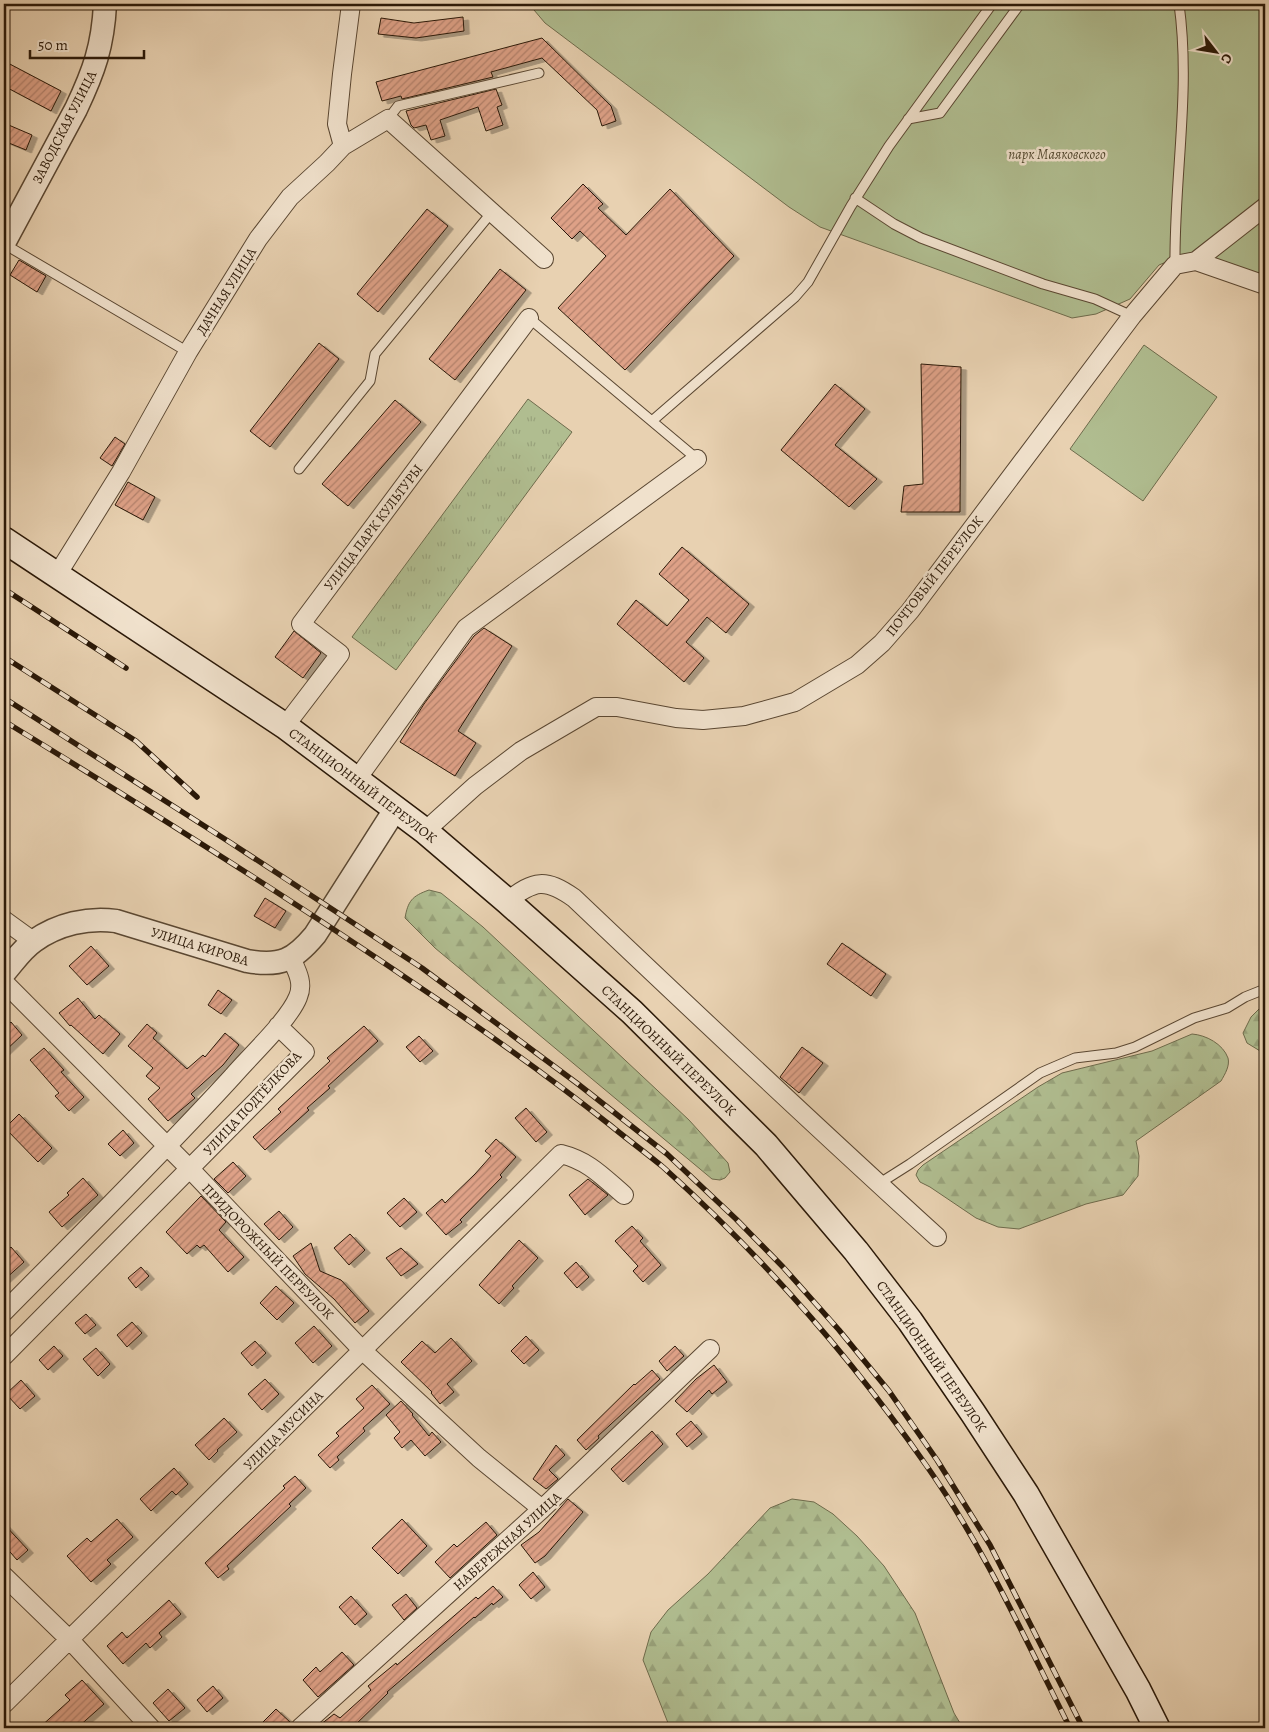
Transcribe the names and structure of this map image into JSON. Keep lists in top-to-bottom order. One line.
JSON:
{"streets":{"main road":["СТАНЦИОННЫЙ ПЕРЕУЛОК"],"street":["ЗАВОДСКАЯ УЛИЦА","ДАЧНАЯ УЛИЦА","УЛИЦА ПАРК КУЛЬТУРЫ","ПОЧТОВЫЙ ПЕРЕУЛОК","УЛИЦА КИРОВА","УЛИЦА ПОДТЁЛКОВА","ПРИДОРОЖНЫЙ ПЕРЕУЛОК","УЛИЦА МУСИНА","НАБЕРЕЖНАЯ УЛИЦА"]},"crossings":[["ДАЧНАЯ УЛИЦА","СТАНЦИОННЫЙ ПЕРЕУЛОК"],["УЛИЦА ПАРК КУЛЬТУРЫ","СТАНЦИОННЫЙ ПЕРЕУЛОК"],["ПОЧТОВЫЙ ПЕРЕУЛОК","СТАНЦИОННЫЙ ПЕРЕУЛОК"],["СТАНЦИОННЫЙ ПЕРЕУЛОК","УЛИЦА КИРОВА"],["УЛИЦА ПОДТЁЛКОВА","ПРИДОРОЖНЫЙ ПЕРЕУЛОК"],["ПРИДОРОЖНЫЙ ПЕРЕУЛОК","УЛИЦА МУСИНА"],["ПРИДОРОЖНЫЙ ПЕРЕУЛОК","НАБЕРЕЖНАЯ УЛИЦА"]],"parks":["парк Маяковского"],"scale_bar":"50 m","north":"bottom right"}
